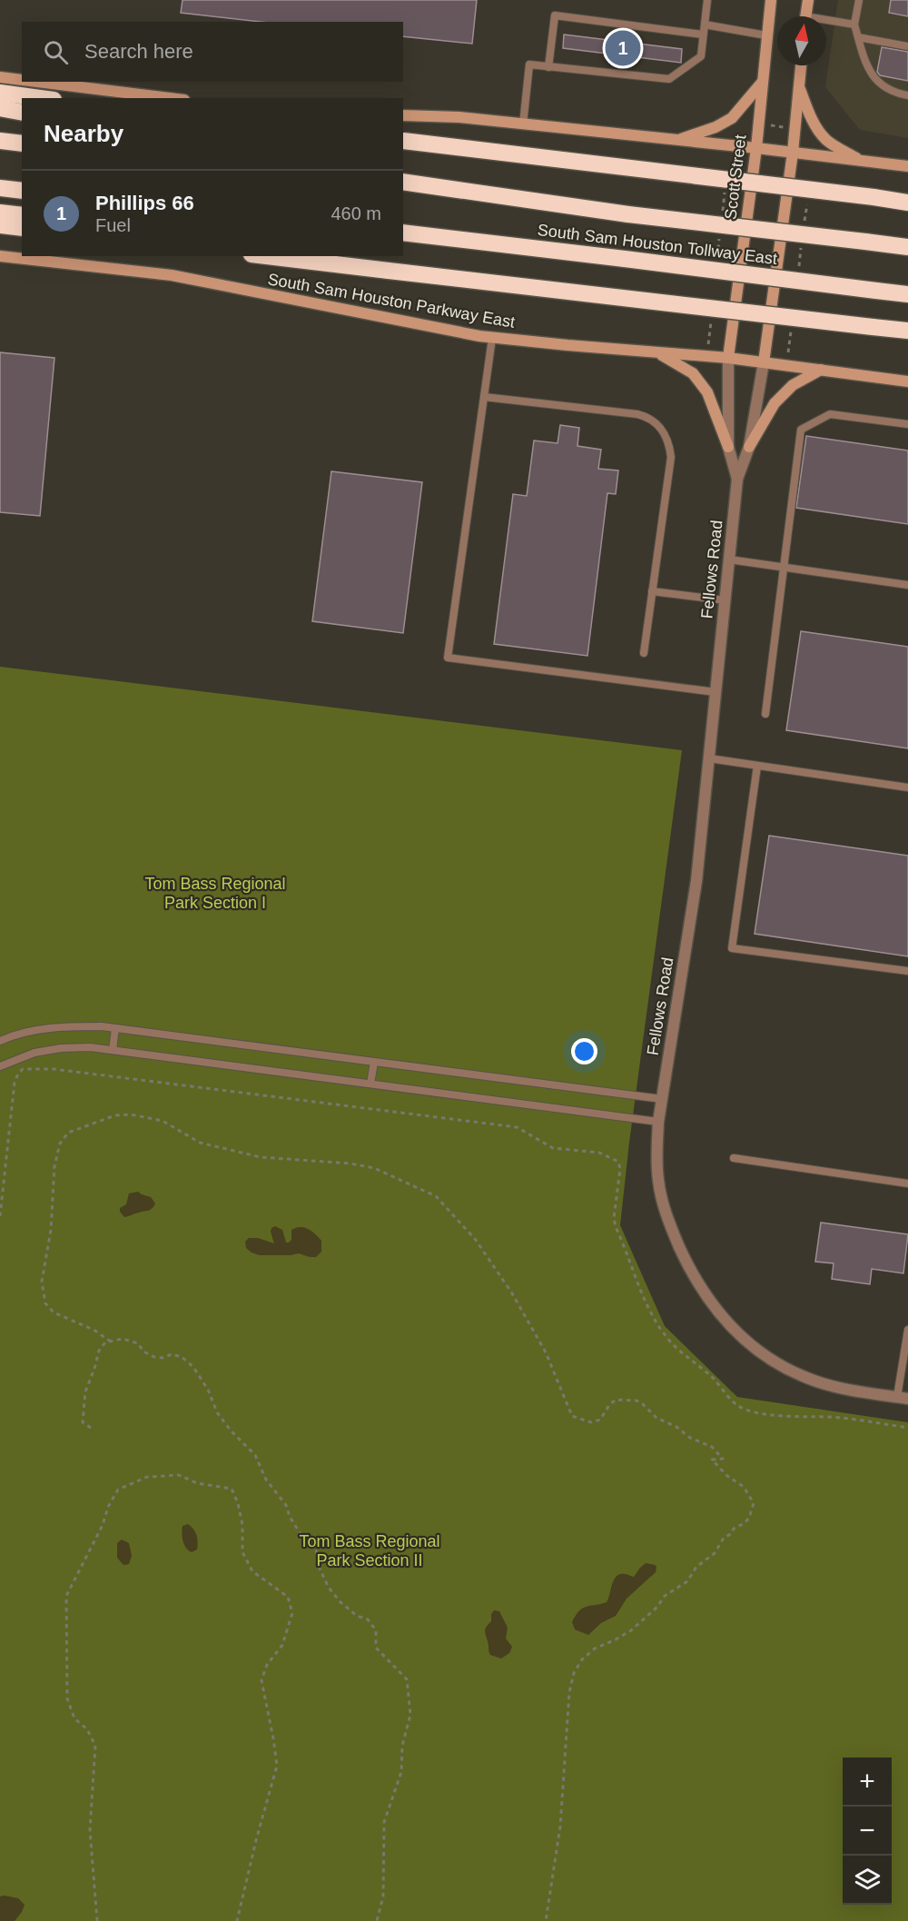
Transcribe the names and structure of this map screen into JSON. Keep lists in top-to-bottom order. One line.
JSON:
{"streets":{"highway":["South Sam Houston Tollway East"],"main road":["Scott Street","South Sam Houston Parkway East"],"street":["Fellows Road"]},"crossings":[["Scott Street","South Sam Houston Parkway East"],["Scott Street","Fellows Road"],["South Sam Houston Parkway East","Fellows Road"]],"parks":["Tom Bass Regional Park Section I","Tom Bass Regional Park Section II"],"north":"top","page":{"search":"Search here","pins":"1","heading":"Nearby","list":[{"mark":"1","name":"Phillips 66","note":"Fuel","value":"460 m"}],"map_buttons":["+","−"]}}
